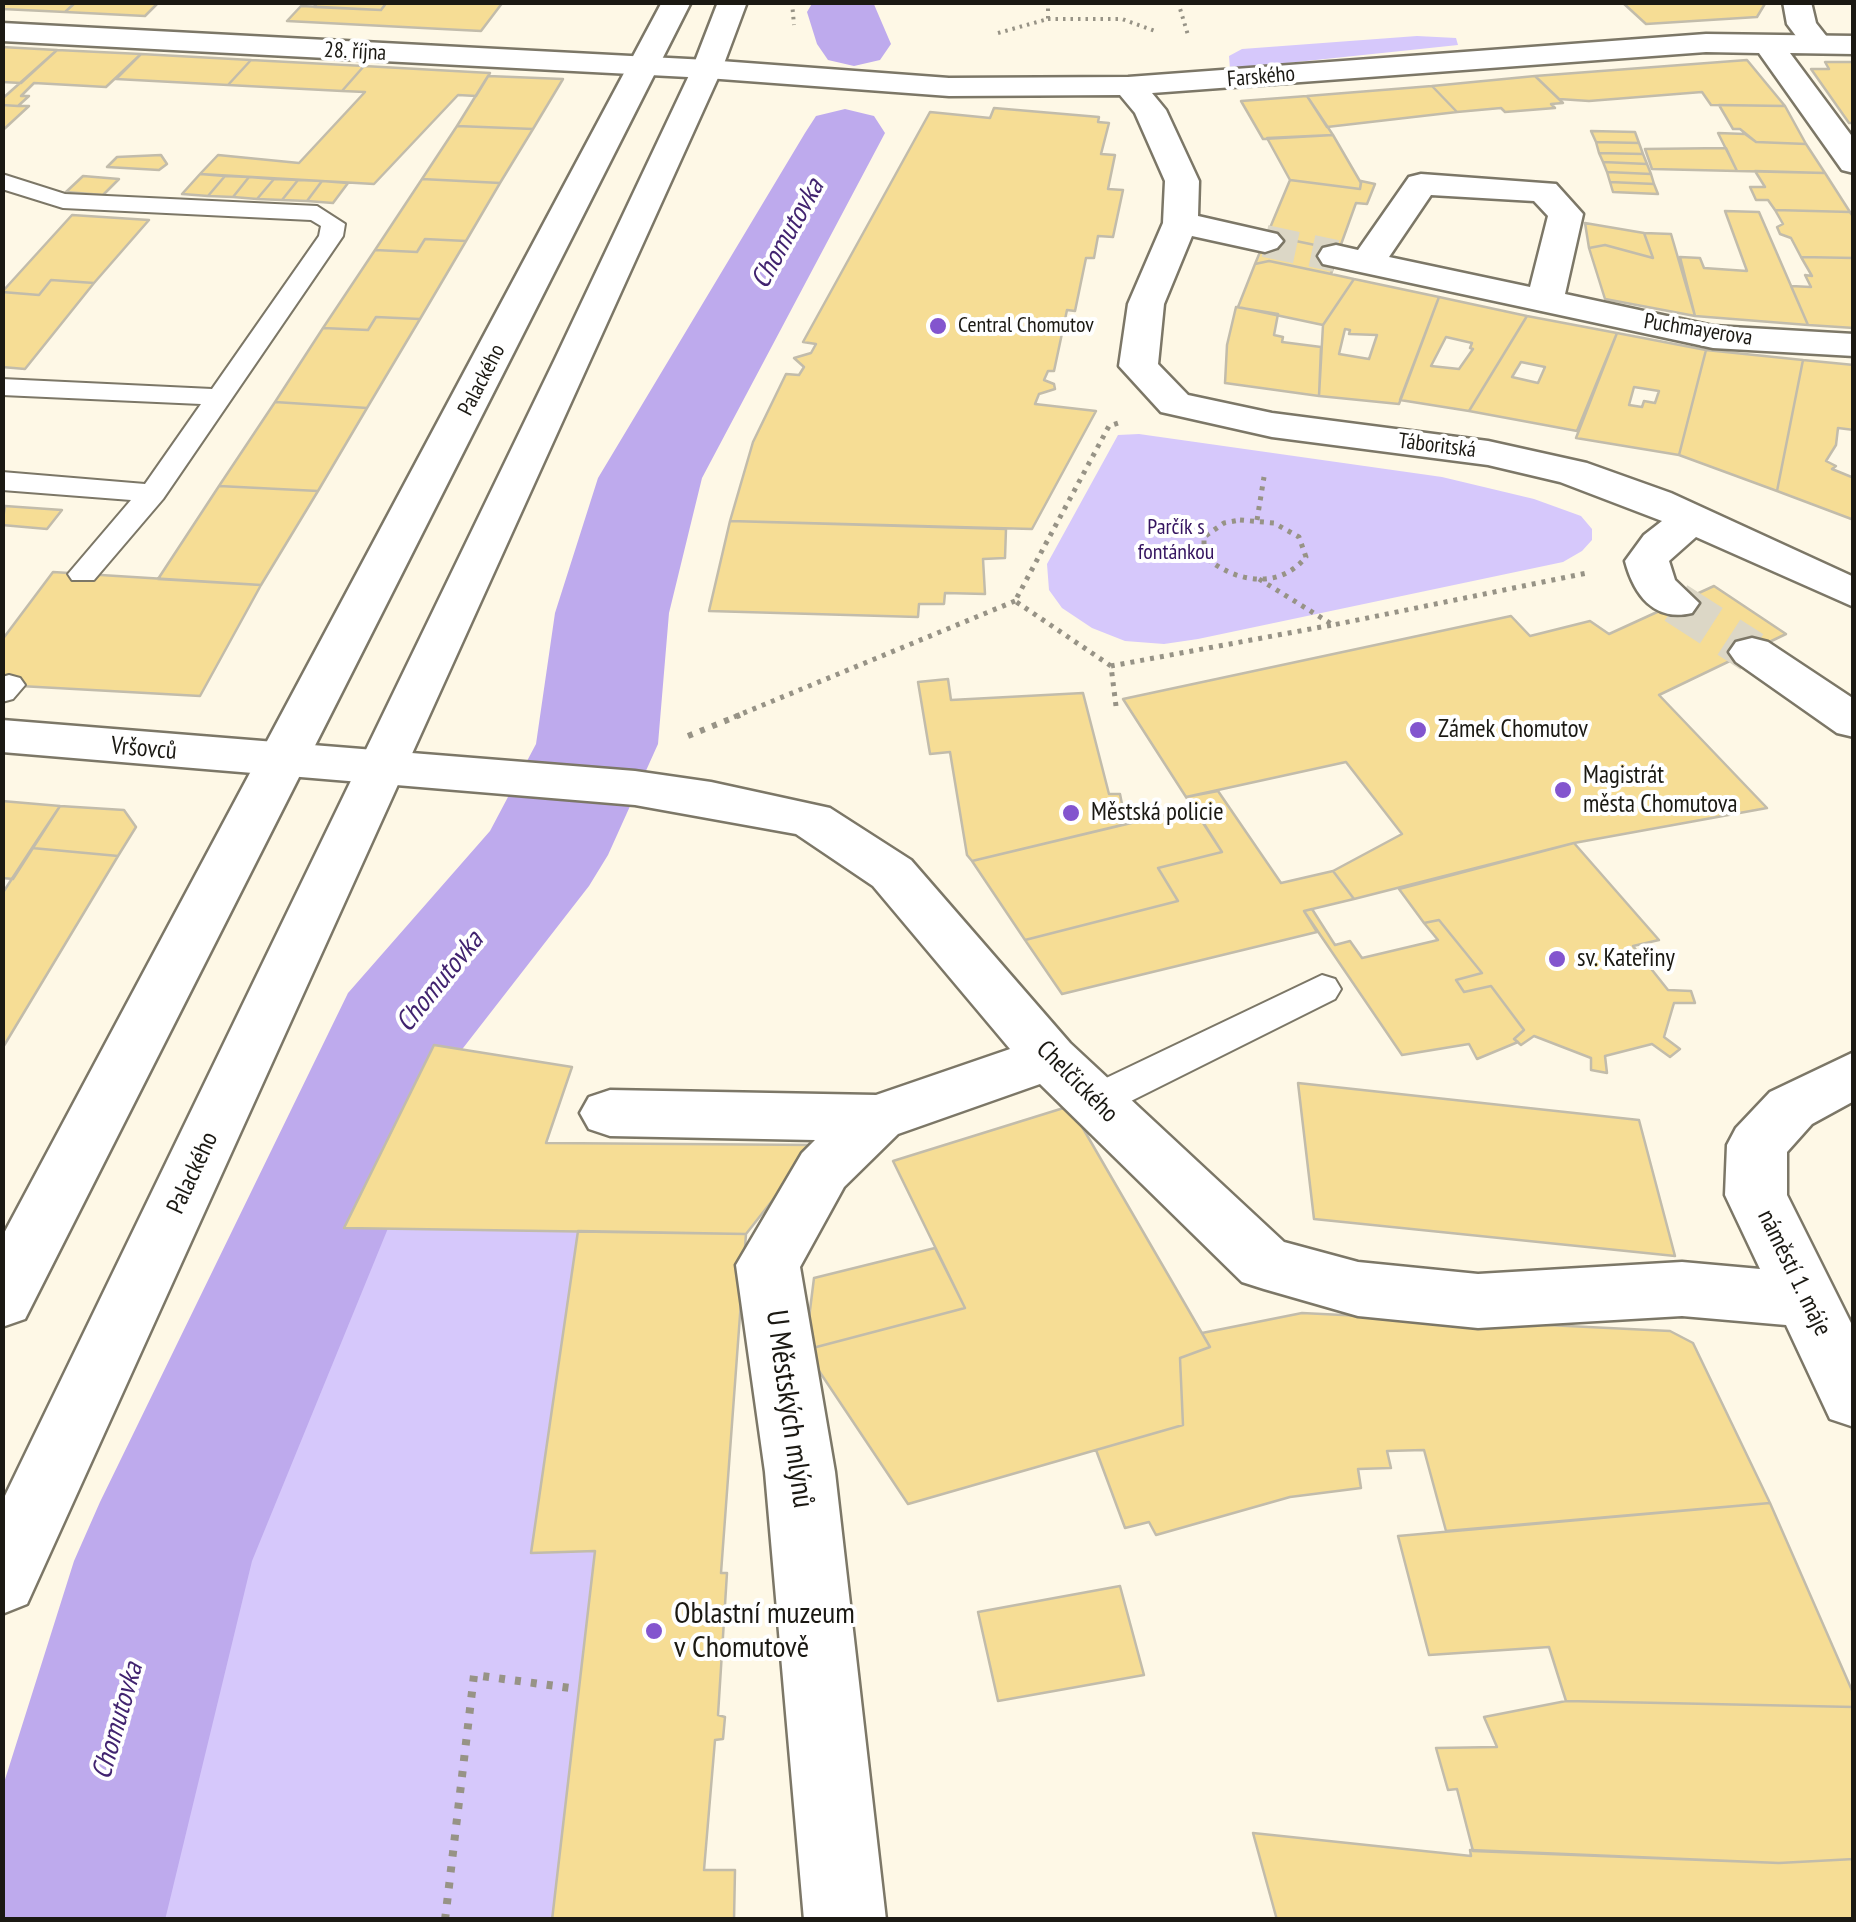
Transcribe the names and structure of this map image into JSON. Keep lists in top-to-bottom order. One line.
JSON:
{"streets":{"street":["28. října","Farského","Puchmayerova","Palackého","Táboritská","Vršovců","Chelčického","náměstí 1. máje","U Městských mlýnů"]},"crossings":[["28. října","Farského"],["28. října","Palackého"],["Farského","Palackého"],["Palackého","Vršovců"],["Palackého","Chelčického"],["Chelčického","náměstí 1. máje"],["Chelčického","U Městských mlýnů"]],"water":["Chomutovka"],"parks":["Parčík s fontánkou"],"places":["Central Chomutov","Zámek Chomutov","Magistrát města Chomutova","Městská policie","sv. Kateřiny","Oblastní muzeum v Chomutově"]}
